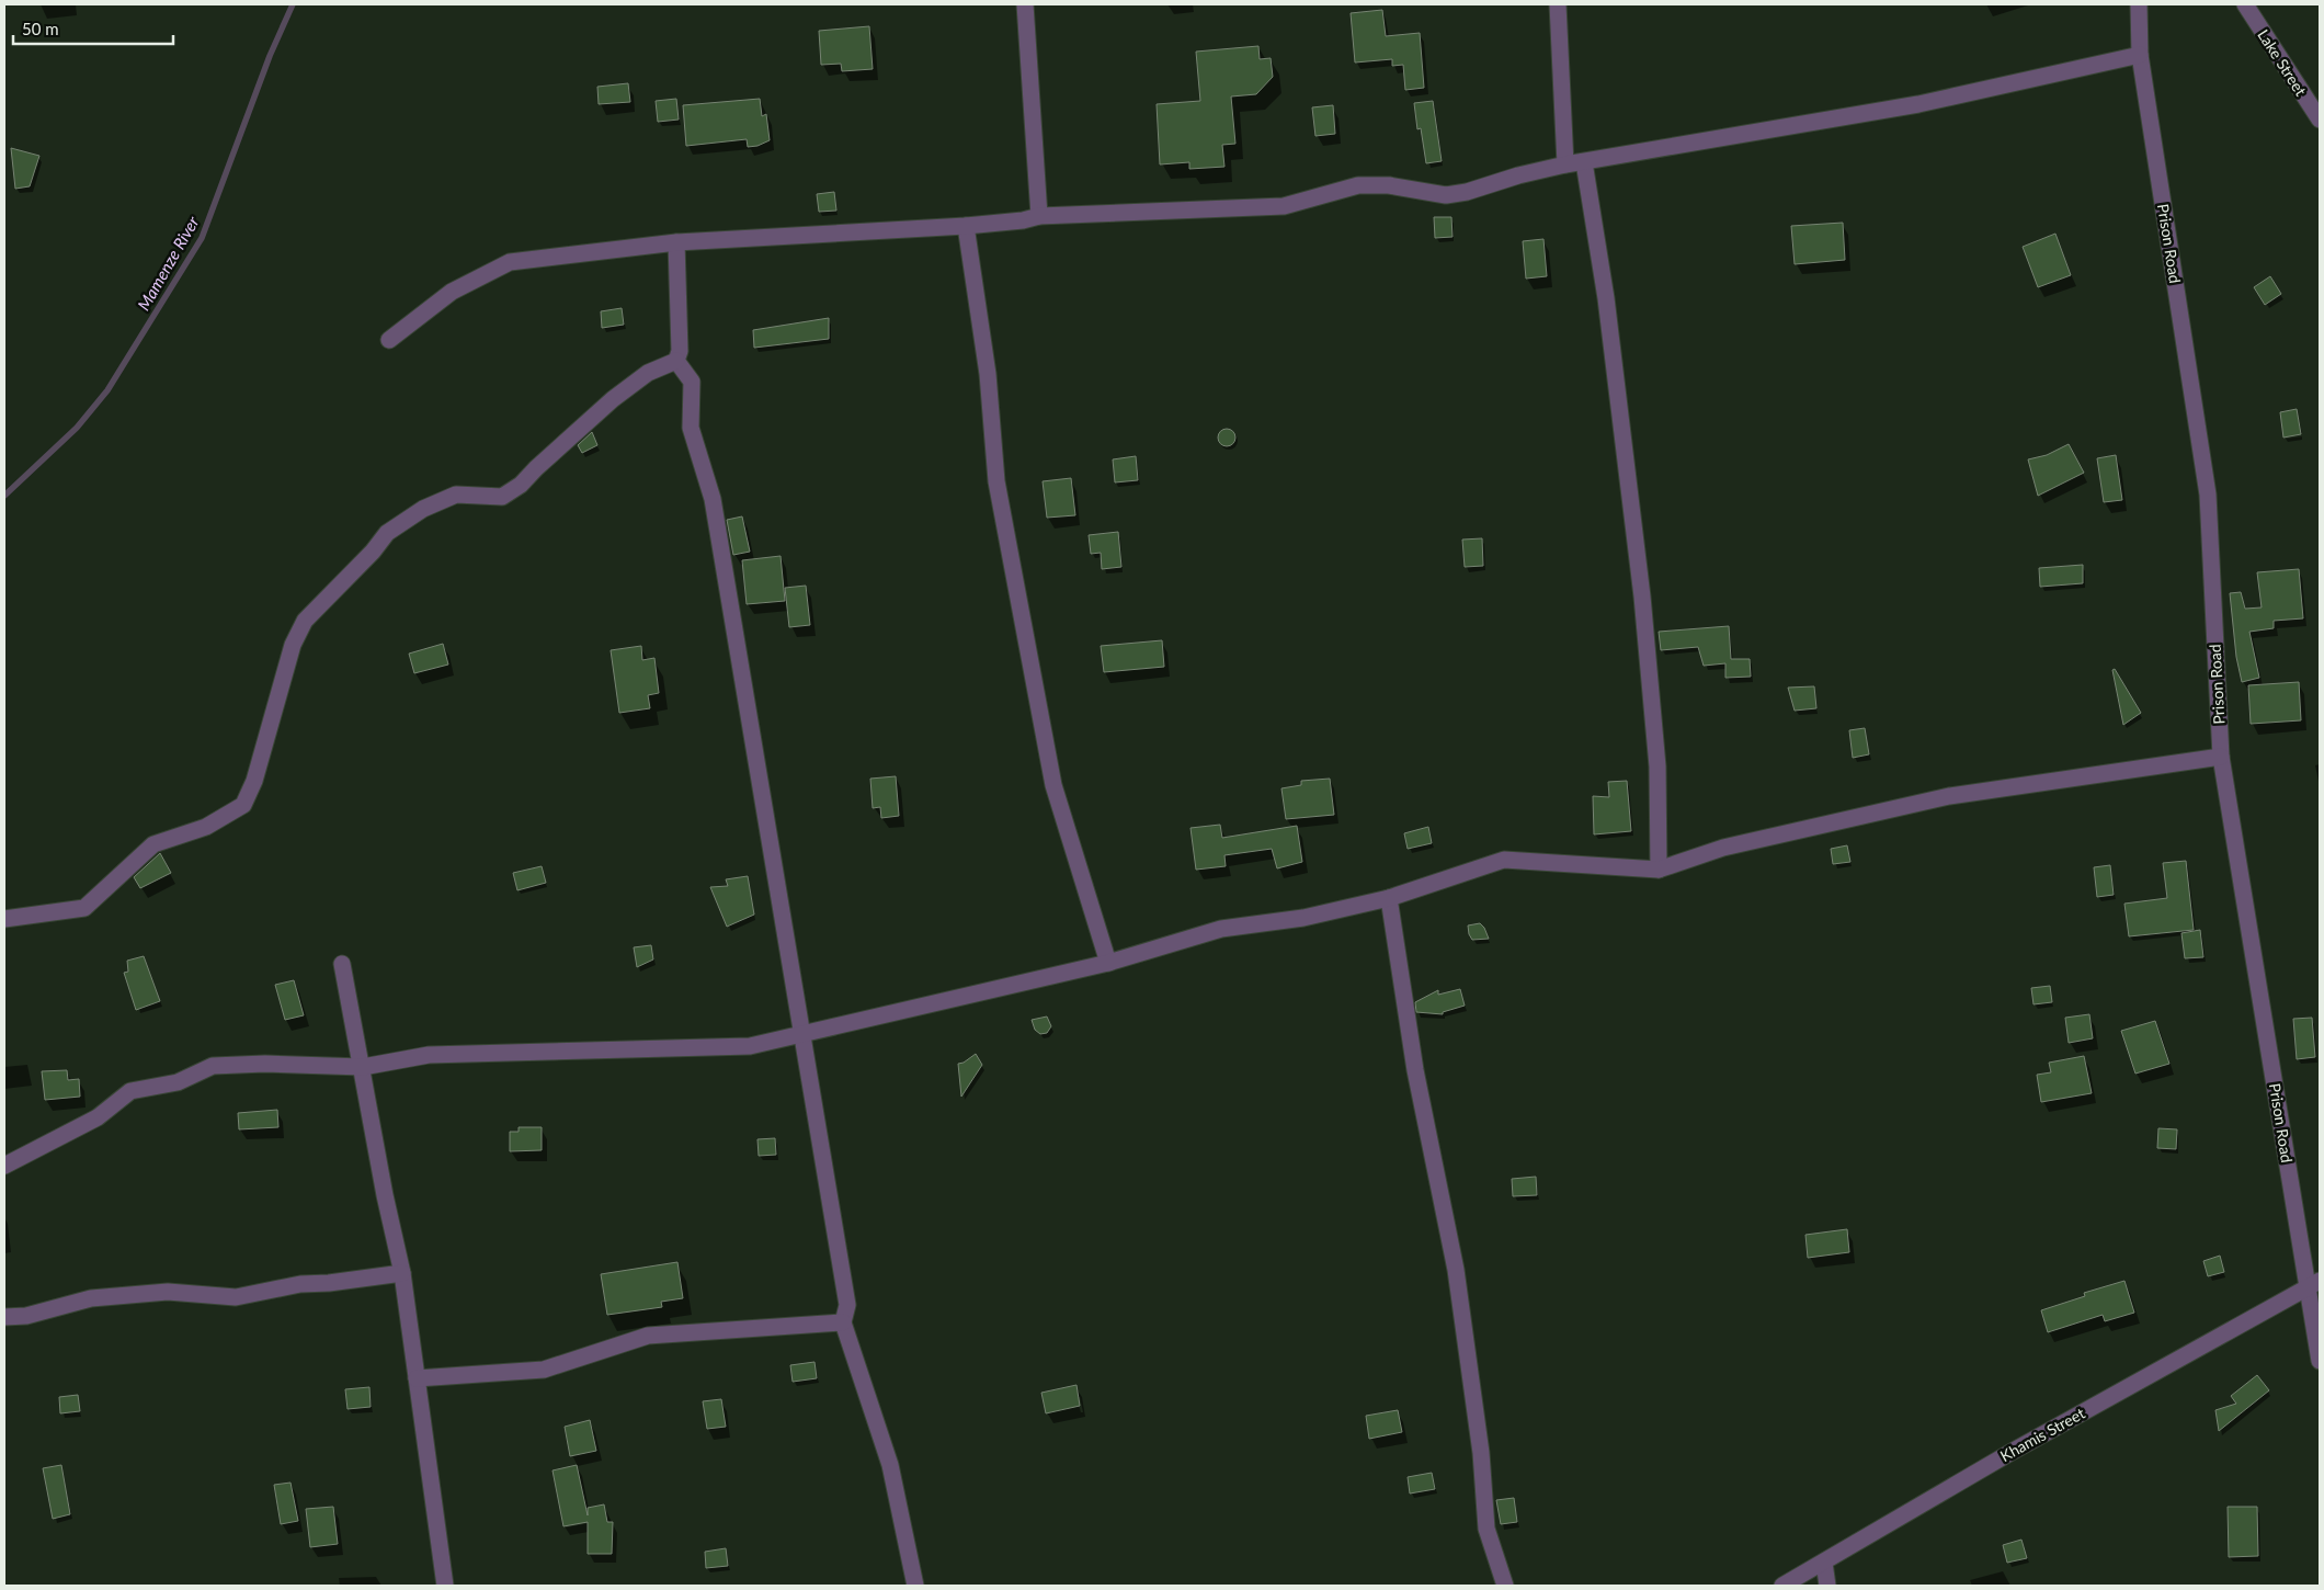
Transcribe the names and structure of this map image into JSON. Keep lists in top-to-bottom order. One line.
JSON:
{"streets":{"street":["Lake Street","Prison Road","Khamis Street"]},"crossings":[["Prison Road","Khamis Street"]],"water":["Mamenze River"],"scale_bar":"50 m"}
